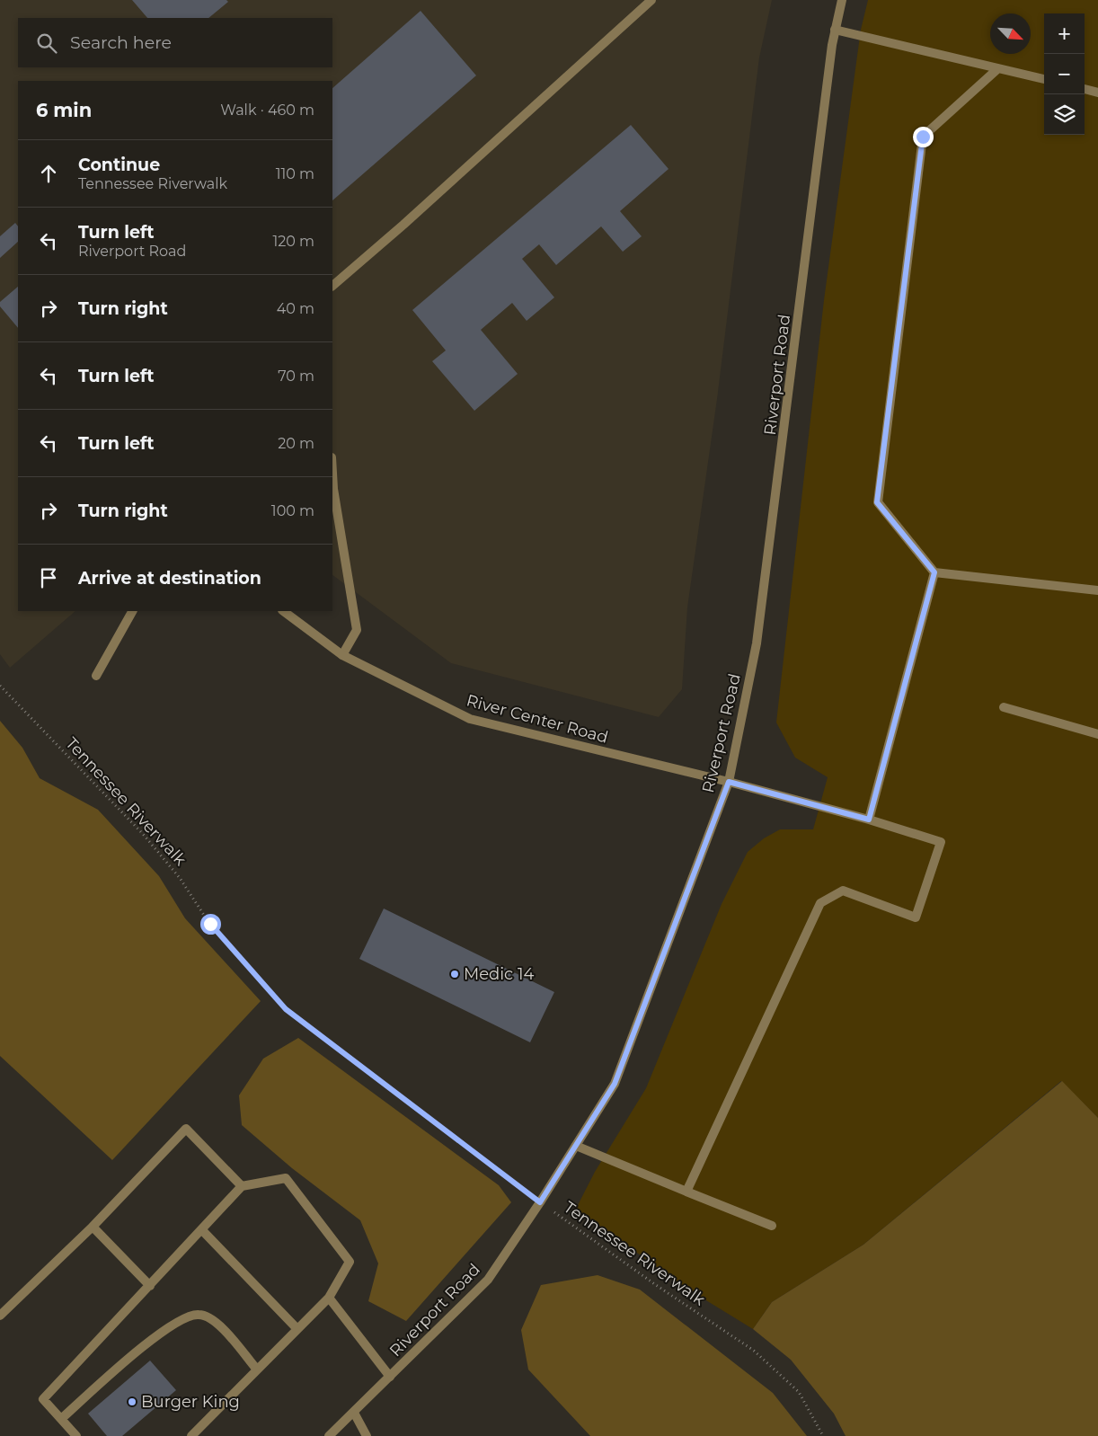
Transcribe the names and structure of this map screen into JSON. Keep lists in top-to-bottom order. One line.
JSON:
{"streets":{"street":["Riverport Road","River Center Road"],"path":["Tennessee Riverwalk"]},"crossings":[["Riverport Road","River Center Road"],["Riverport Road","Tennessee Riverwalk"]],"places":["Medic 14","Burger King"],"north":"bottom right","page":{"map_buttons":["+","−"],"search":"Search here","heading":["6 min","Walk · 460 m"],"list":[["Continue","Tennessee Riverwalk","110 m"],["Turn left","Riverport Road","120 m"],["Turn right","40 m"],["Turn left","70 m"],["Turn left","20 m"],["Turn right","100 m"],"Arrive at destination"]}}
